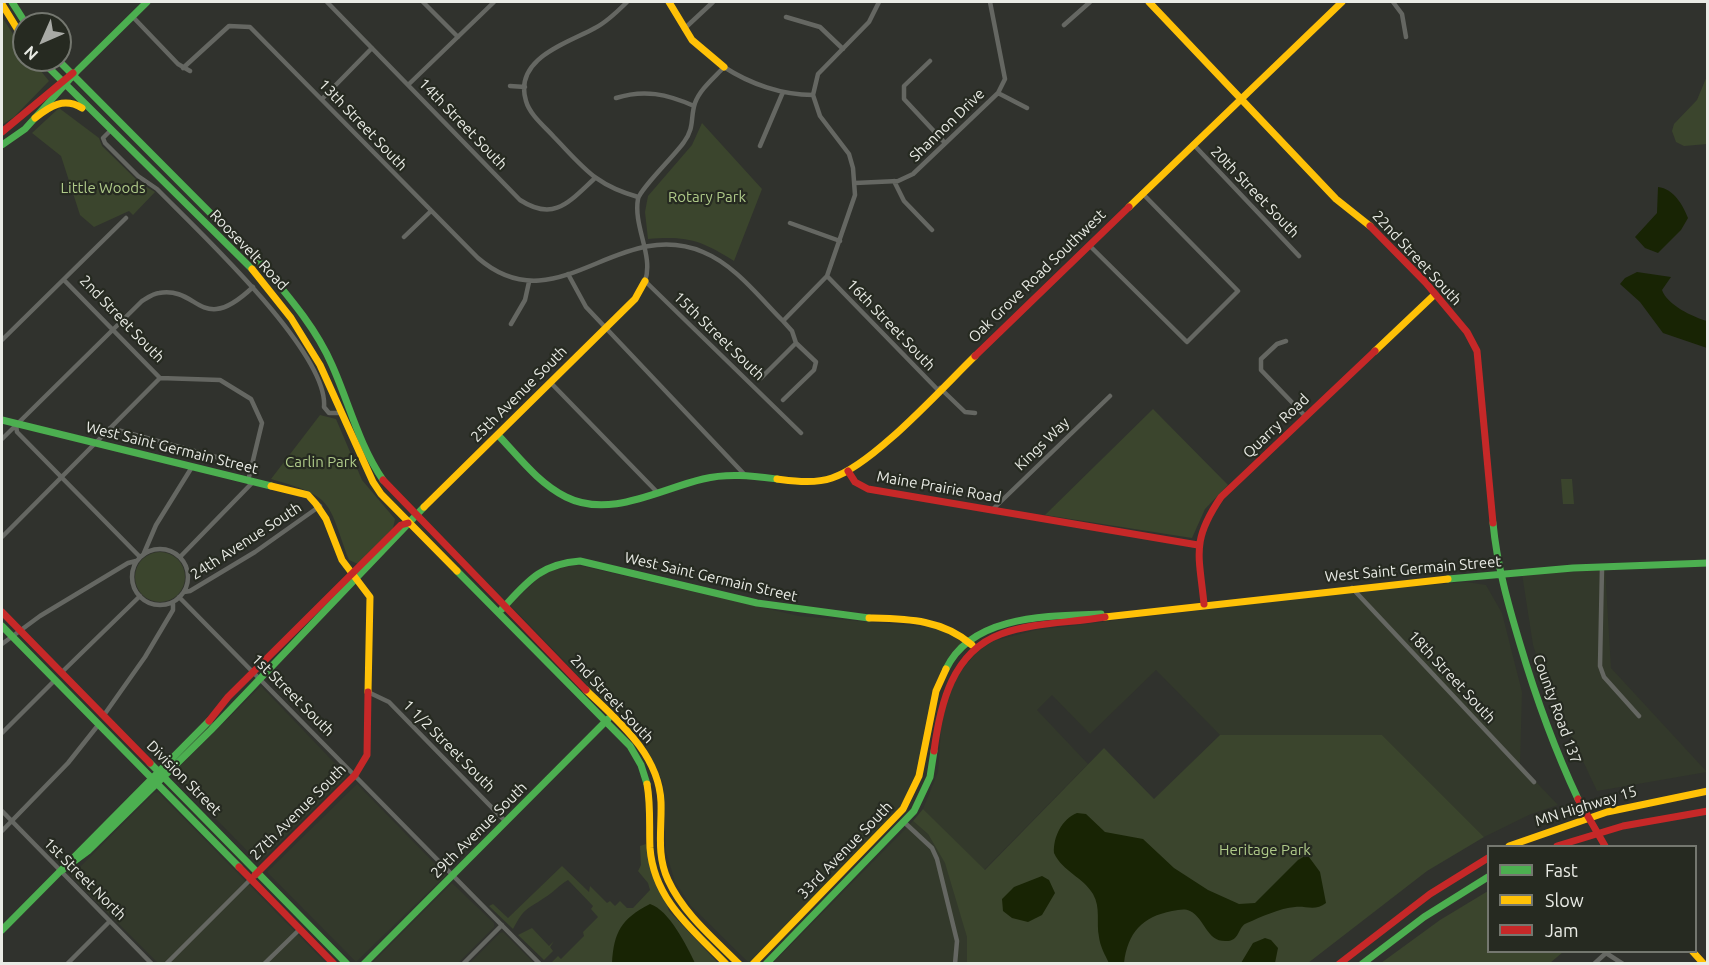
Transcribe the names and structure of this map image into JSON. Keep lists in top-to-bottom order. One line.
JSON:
{"streets":{"main road":["Roosevelt Road","22nd Street South","Oak Grove Road Southwest","2nd Street South","25th Avenue South","Quarry Road","West Saint Germain Street","Maine Prairie Road","County Road 137","Division Street","MN Highway 15","27th Avenue South","29th Avenue South","33rd Avenue South"],"street":["14th Street South","13th Street South","Shannon Drive","20th Street South","16th Street South","15th Street South","Kings Way","24th Avenue South","18th Street South","1st Street South","1 1/2 Street South","1st Street North"]},"crossings":[["20th Street South","Oak Grove Road Southwest"],["Roosevelt Road","2nd Street South"],["Roosevelt Road","25th Avenue South"],["22nd Street South","Oak Grove Road Southwest"],["22nd Street South","Quarry Road"],["22nd Street South","West Saint Germain Street"],["22nd Street South","County Road 137"],["Oak Grove Road Southwest","16th Street South"],["Oak Grove Road Southwest","Maine Prairie Road"],["2nd Street South","25th Avenue South"],["2nd Street South","West Saint Germain Street"],["2nd Street South","29th Avenue South"],["15th Street South","25th Avenue South"],["25th Avenue South","1st Street South"],["25th Avenue South","Division Street"],["25th Avenue South","1st Street North"],["Quarry Road","West Saint Germain Street"],["Quarry Road","Maine Prairie Road"],["Kings Way","Maine Prairie Road"],["West Saint Germain Street","24th Avenue South"],["West Saint Germain Street","18th Street South"],["West Saint Germain Street","County Road 137"],["West Saint Germain Street","33rd Avenue South"],["24th Avenue South","1st Street South"],["1st Street South","27th Avenue South"],["1st Street South","29th Avenue South"],["1 1/2 Street South","27th Avenue South"],["1 1/2 Street South","29th Avenue South"],["Division Street","27th Avenue South"]],"parks":["Little Woods","Rotary Park","Carlin Park","Heritage Park"],"legend":["Fast","Slow","Jam"],"north":"bottom left"}
